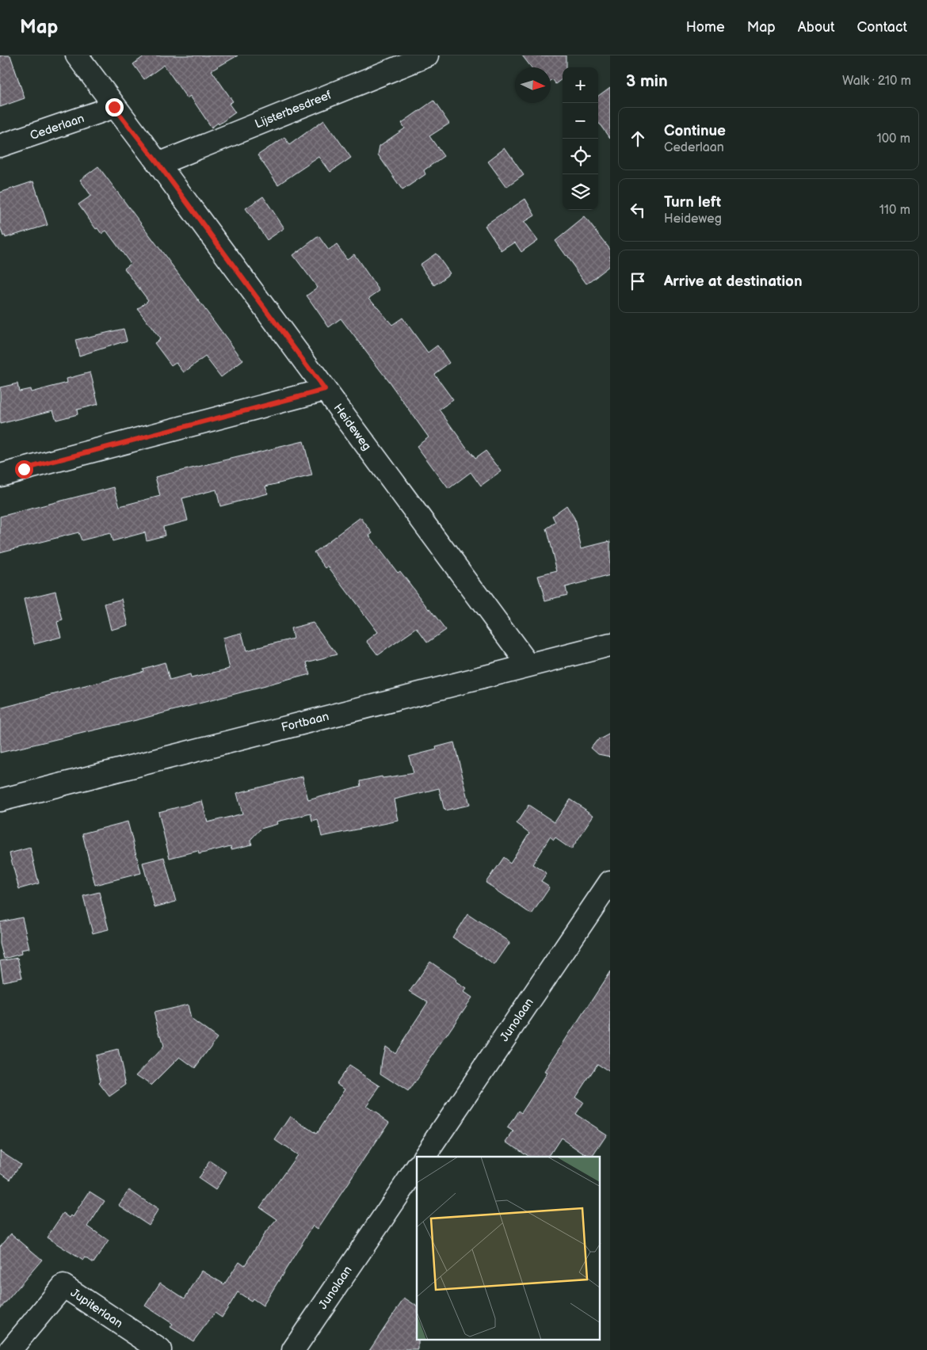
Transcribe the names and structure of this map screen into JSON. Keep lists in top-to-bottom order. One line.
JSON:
{"streets":{"street":["Lijsterbesdreef","Cederlaan","Heideweg","Fortbaan","Junolaan","Jupiterlaan"]},"crossings":[["Lijsterbesdreef","Heideweg"],["Cederlaan","Heideweg"],["Heideweg","Fortbaan"]],"north":"right","page":{"header":"Map","nav":["Home","Map","About","Contact"],"heading":["3 min","Walk · 210 m"],"map_buttons":["+","−"],"list":[["Continue","Cederlaan","100 m"],["Turn left","Heideweg","110 m"],"Arrive at destination"]}}
